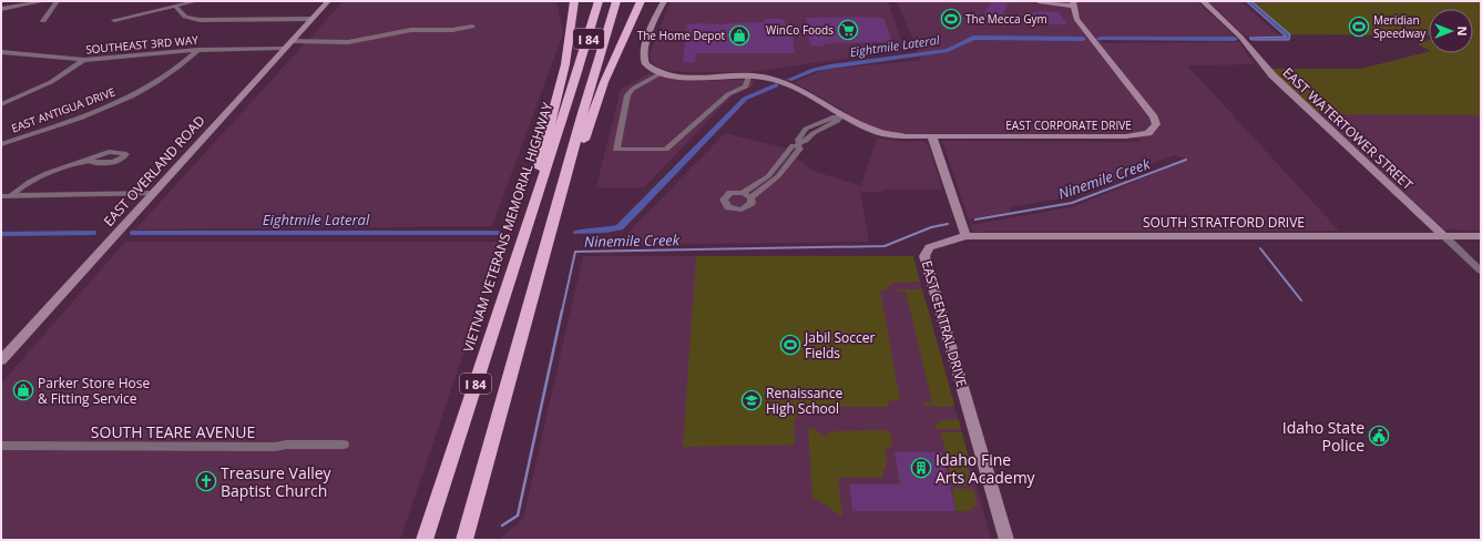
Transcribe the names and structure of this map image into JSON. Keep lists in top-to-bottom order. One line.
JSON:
{"streets":{"highway":["I 84","VIETNAM VETERANS MEMORIAL HIGHWAY"],"street":["SOUTHEAST 3RD WAY","EAST ANTIGUA DRIVE","EAST CORPORATE DRIVE","EAST WATERTOWER STREET","EAST OVERLAND ROAD","SOUTH STRATFORD DRIVE","EAST CENTRAL DRIVE","SOUTH TEARE AVENUE"]},"crossings":[["SOUTHEAST 3RD WAY","EAST ANTIGUA DRIVE"],["SOUTHEAST 3RD WAY","EAST OVERLAND ROAD"],["EAST WATERTOWER STREET","SOUTH STRATFORD DRIVE"],["SOUTH STRATFORD DRIVE","EAST CENTRAL DRIVE"]],"water":["Eightmile Lateral","Ninemile Creek"],"places":{"sports":["The Mecca Gym","Meridian Speedway","Jabil Soccer Fields"],"supermarket":["WinCo Foods"],"shop":["The Home Depot","Parker Store Hose & Fitting Service"],"school or university":["Renaissance High School"],"public building":["Idaho State Police"],"building":["Idaho Fine Arts Academy"],"church":["Treasure Valley Baptist Church"]},"north":"right"}
